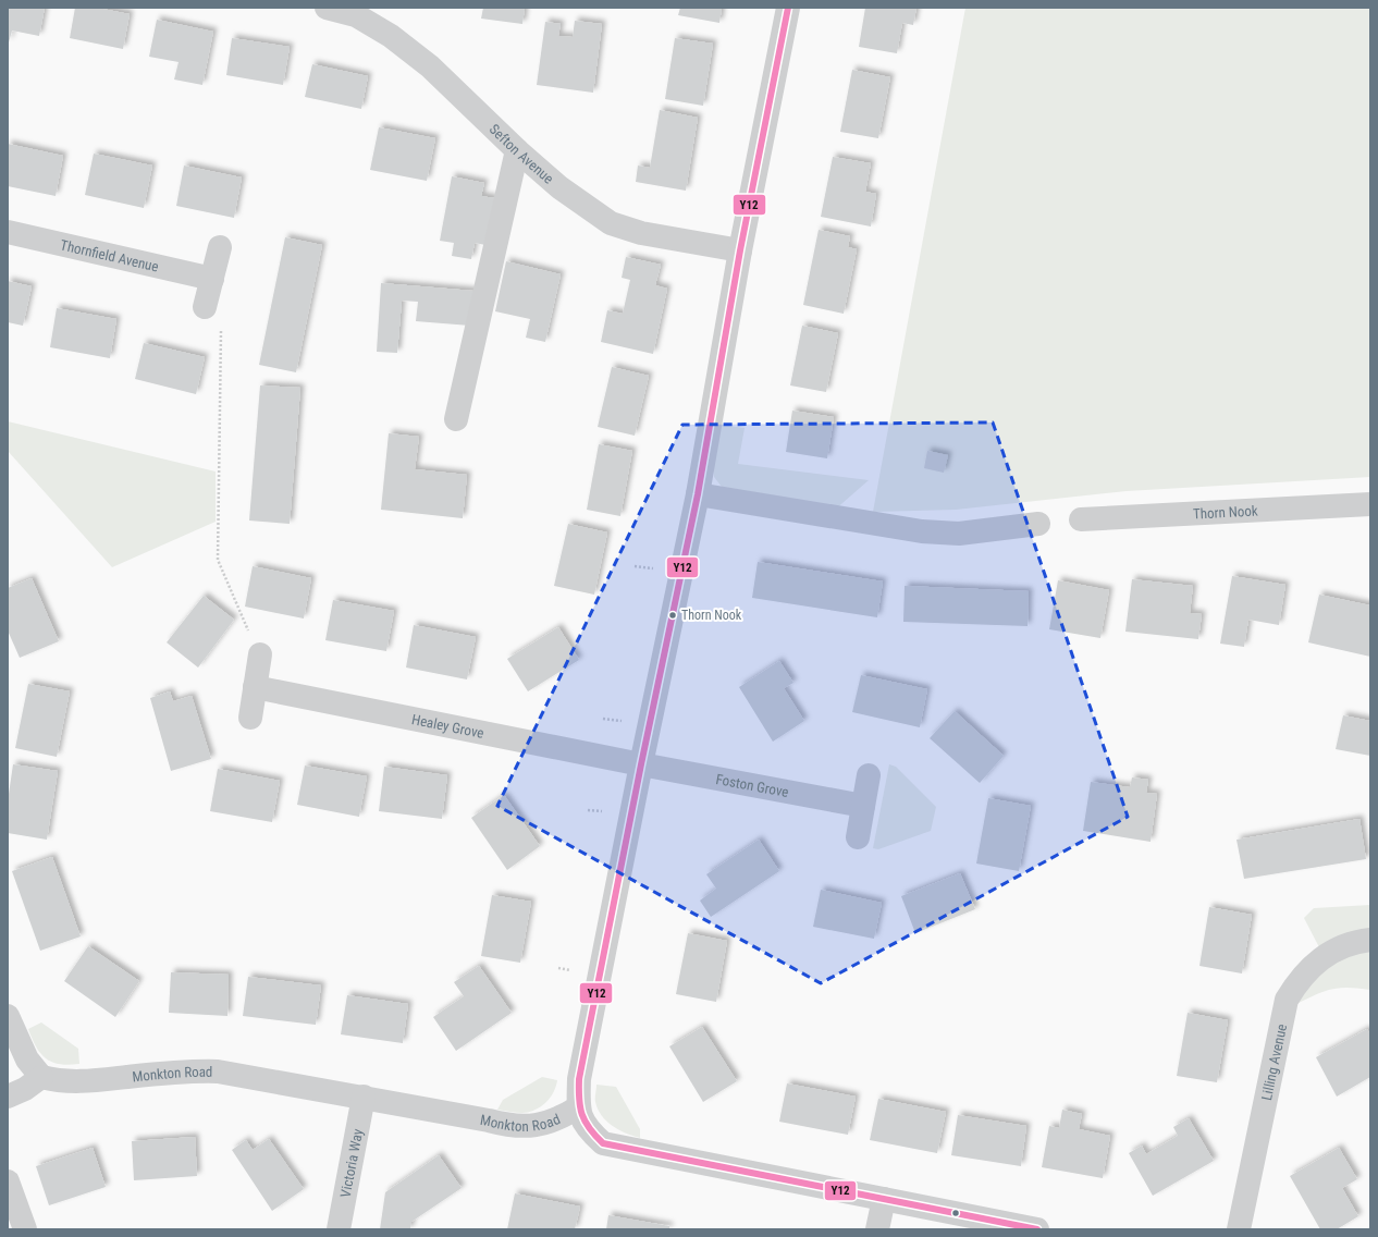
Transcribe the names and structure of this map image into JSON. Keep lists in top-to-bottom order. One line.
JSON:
{"streets":{"street":["Sefton Avenue","Thornfield Avenue","Thorn Nook","Healey Grove","Foston Grove","Lilling Avenue","Monkton Road","Victoria Way"]},"crossings":[["Healey Grove","Foston Grove"],["Monkton Road","Victoria Way"]],"places":["Thorn Nook"],"lines":["transit line Y12"]}
